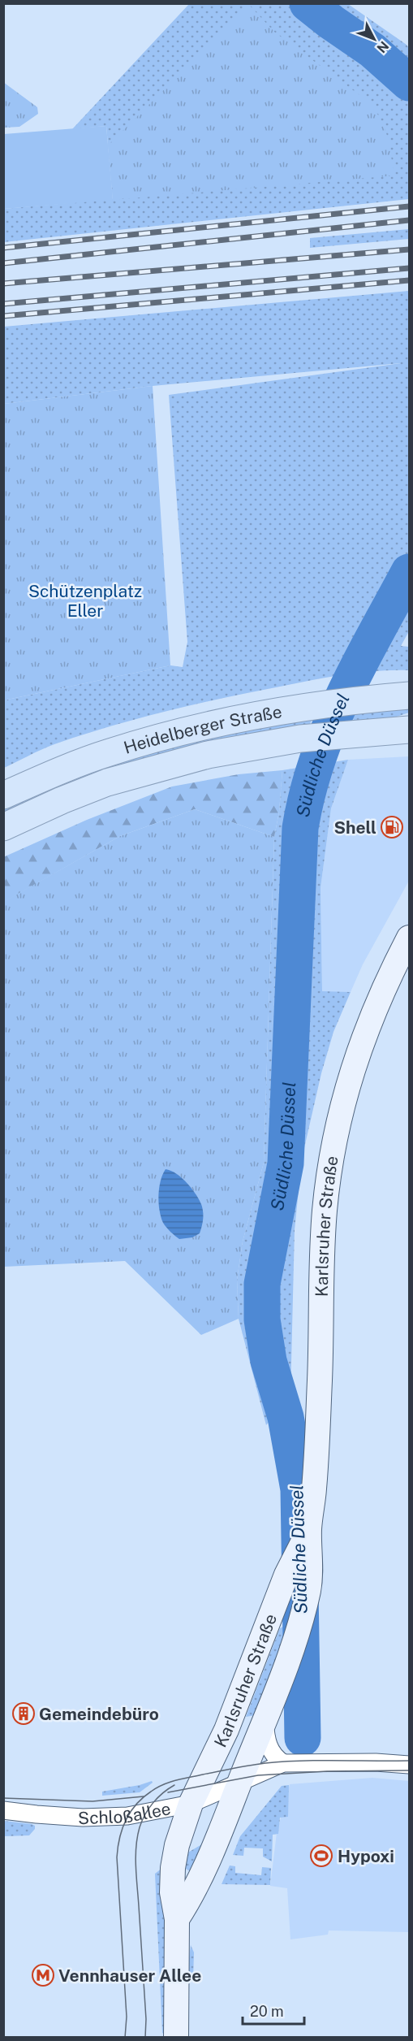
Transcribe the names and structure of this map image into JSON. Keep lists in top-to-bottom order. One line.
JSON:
{"streets":{"main road":["Heidelberger Straße","Karlsruher Straße"],"street":["Schloßallee"]},"crossings":[["Karlsruher Straße","Schloßallee"]],"water":["Südliche Düssel"],"parks":["Schützenplatz Eller"],"places":{"fuel station":["Shell"],"building":["Gemeindebüro"],"sports":["Hypoxi"],"metro station":["Vennhauser Allee"]},"scale_bar":"20 m","north":"bottom right"}
